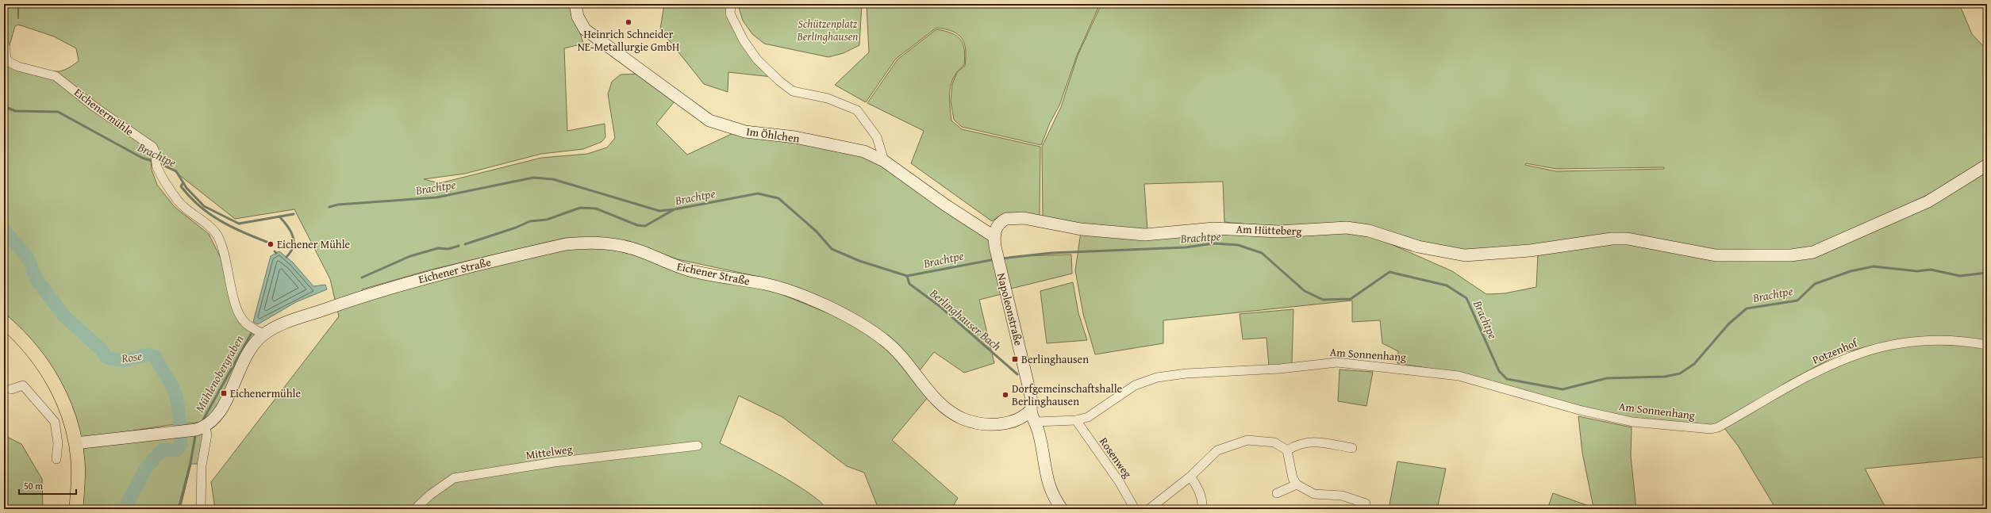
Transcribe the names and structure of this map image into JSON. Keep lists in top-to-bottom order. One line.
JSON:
{"streets":{"main road":["Im Öhlchen","Am Hütteberg","Eichener Straße","Napoleonstraße"],"street":["Eichenermühle","Potzenhof","Am Sonnenhang","Mittelweg","Rosenweg"]},"crossings":[["Eichenermühle","Eichener Straße"],["Im Öhlchen","Am Hütteberg"],["Im Öhlchen","Napoleonstraße"],["Am Hütteberg","Napoleonstraße"],["Eichener Straße","Napoleonstraße"],["Napoleonstraße","Am Sonnenhang"],["Potzenhof","Am Sonnenhang"],["Am Sonnenhang","Rosenweg"]],"water":["Brachtpe","Berlinghauser Bach","Rose","Mühlenobergraben"],"parks":["Schützenplatz Berlinghausen"],"places":{"other":["Heinrich Schneider NE-Metallurgie GmbH","Eichener Mühle","Dorfgemeinschaftshalle Berlinghausen"],"transit":["Berlinghausen","Eichenermühle"]},"scale_bar":"50 m"}
